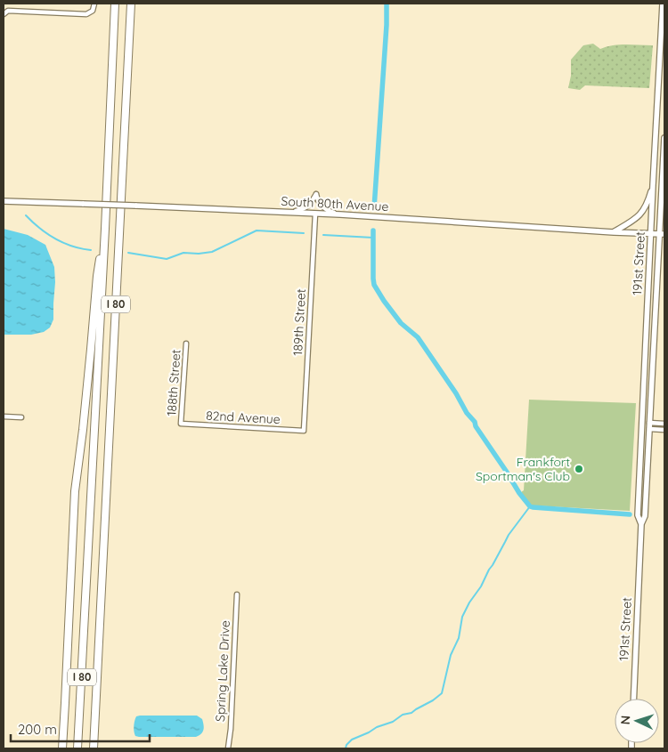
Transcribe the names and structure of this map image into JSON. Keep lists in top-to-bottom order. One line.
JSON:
{"streets":{"highway":["I 80"],"main road":["South 80th Avenue","191st Street"],"street":["189th Street","188th Street","82nd Avenue","Spring Lake Drive"]},"crossings":[["South 80th Avenue","191st Street"],["South 80th Avenue","189th Street"],["189th Street","82nd Avenue"],["188th Street","82nd Avenue"]],"places":["Frankfort Sportman's Club"],"scale_bar":"200 m","north":"left"}
